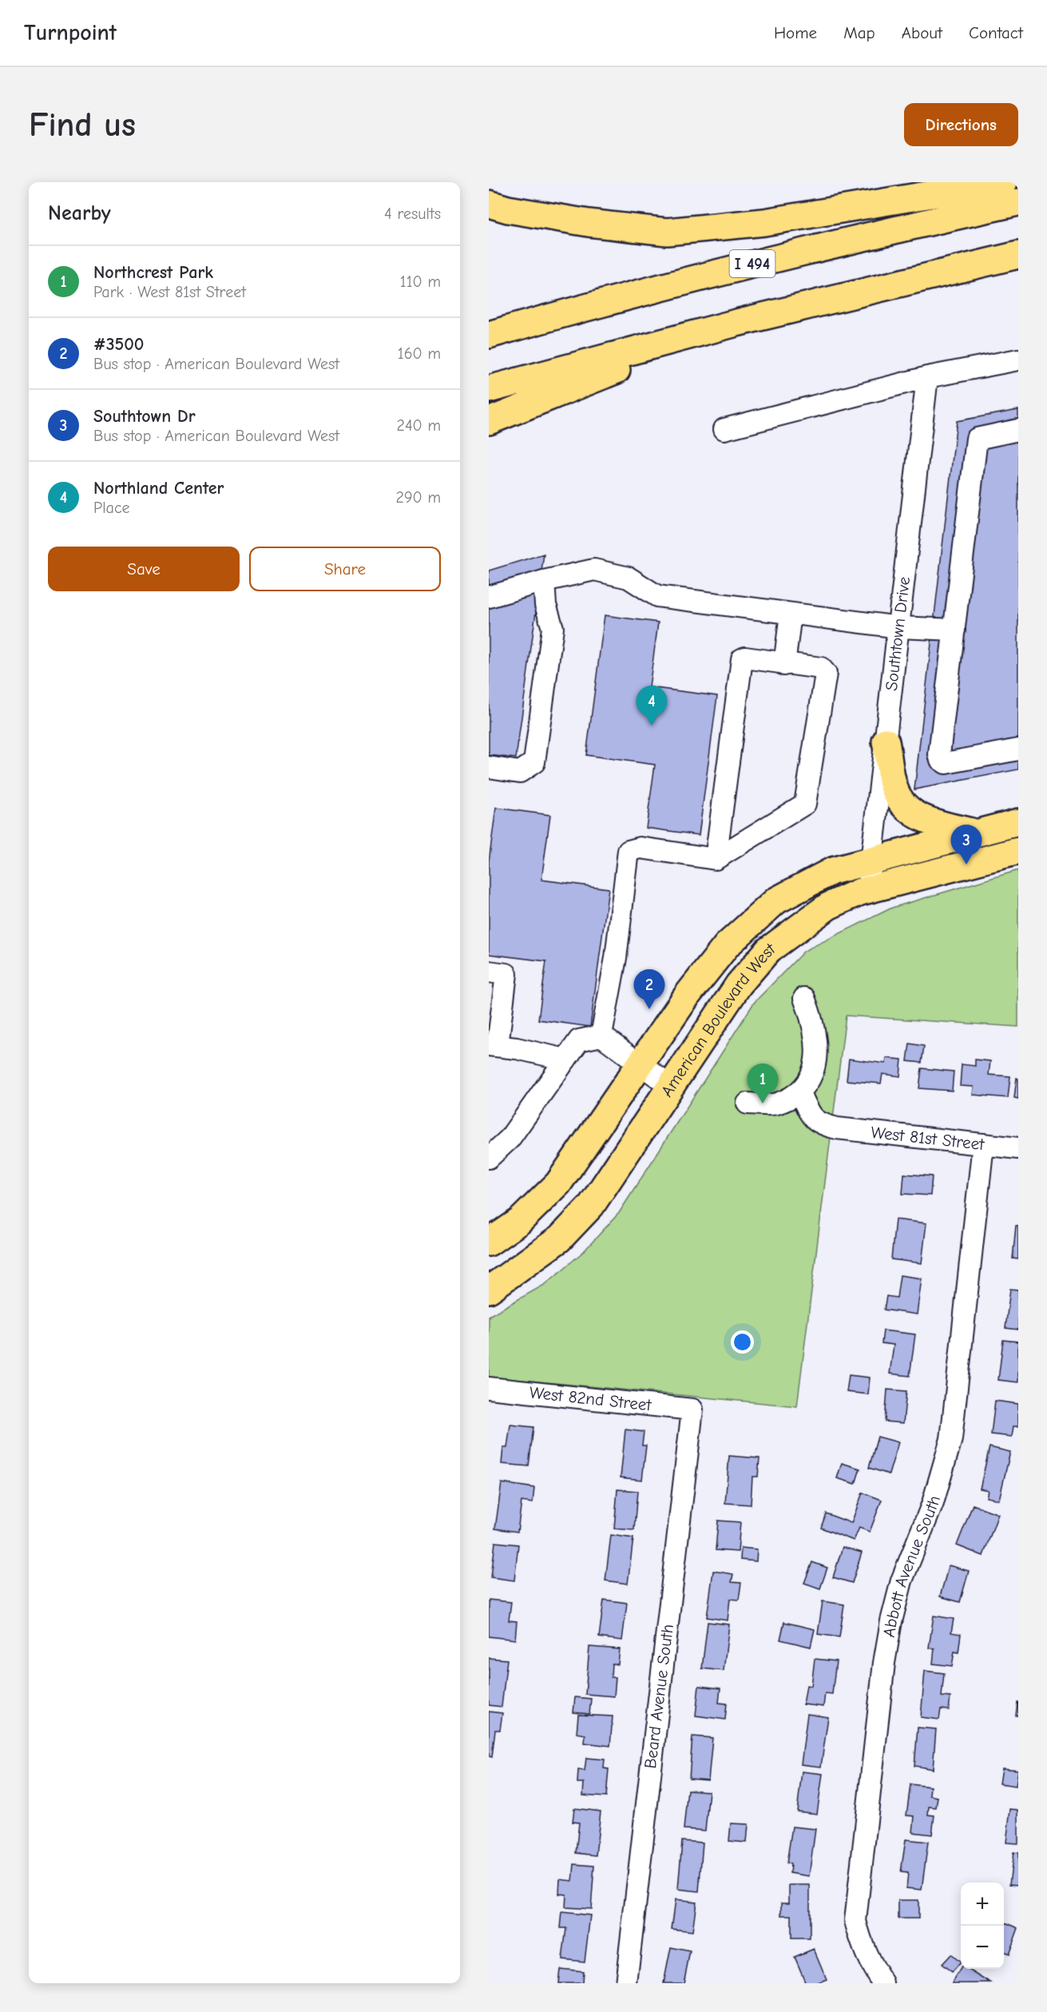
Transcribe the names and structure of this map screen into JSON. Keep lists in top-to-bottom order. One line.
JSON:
{"streets":{"main road":["I 494","American Boulevard West"],"street":["Southtown Drive","West 81st Street","West 82nd Street","Abbott Avenue South","Beard Avenue South"]},"crossings":[["Southtown Drive","American Boulevard West"],["West 81st Street","Abbott Avenue South"],["West 82nd Street","Beard Avenue South"]],"page":{"header":"Turnpoint","nav":["Home","Map","About","Contact"],"buttons":["Directions",["Save","Share"]],"title":"Find us","heading":["Nearby","4 results"],"list":[{"mark":"1","name":"Northcrest Park","note":"Park · West 81st Street","value":"110 m"},{"mark":"2","name":"#3500","note":"Bus stop · American Boulevard West","value":"160 m"},{"mark":"3","name":"Southtown Dr","note":"Bus stop · American Boulevard West","value":"240 m"},{"mark":"4","name":"Northland Center","note":"Place","value":"290 m"}],"pins":["4","3","2","1"],"map_buttons":["+","−"]}}
